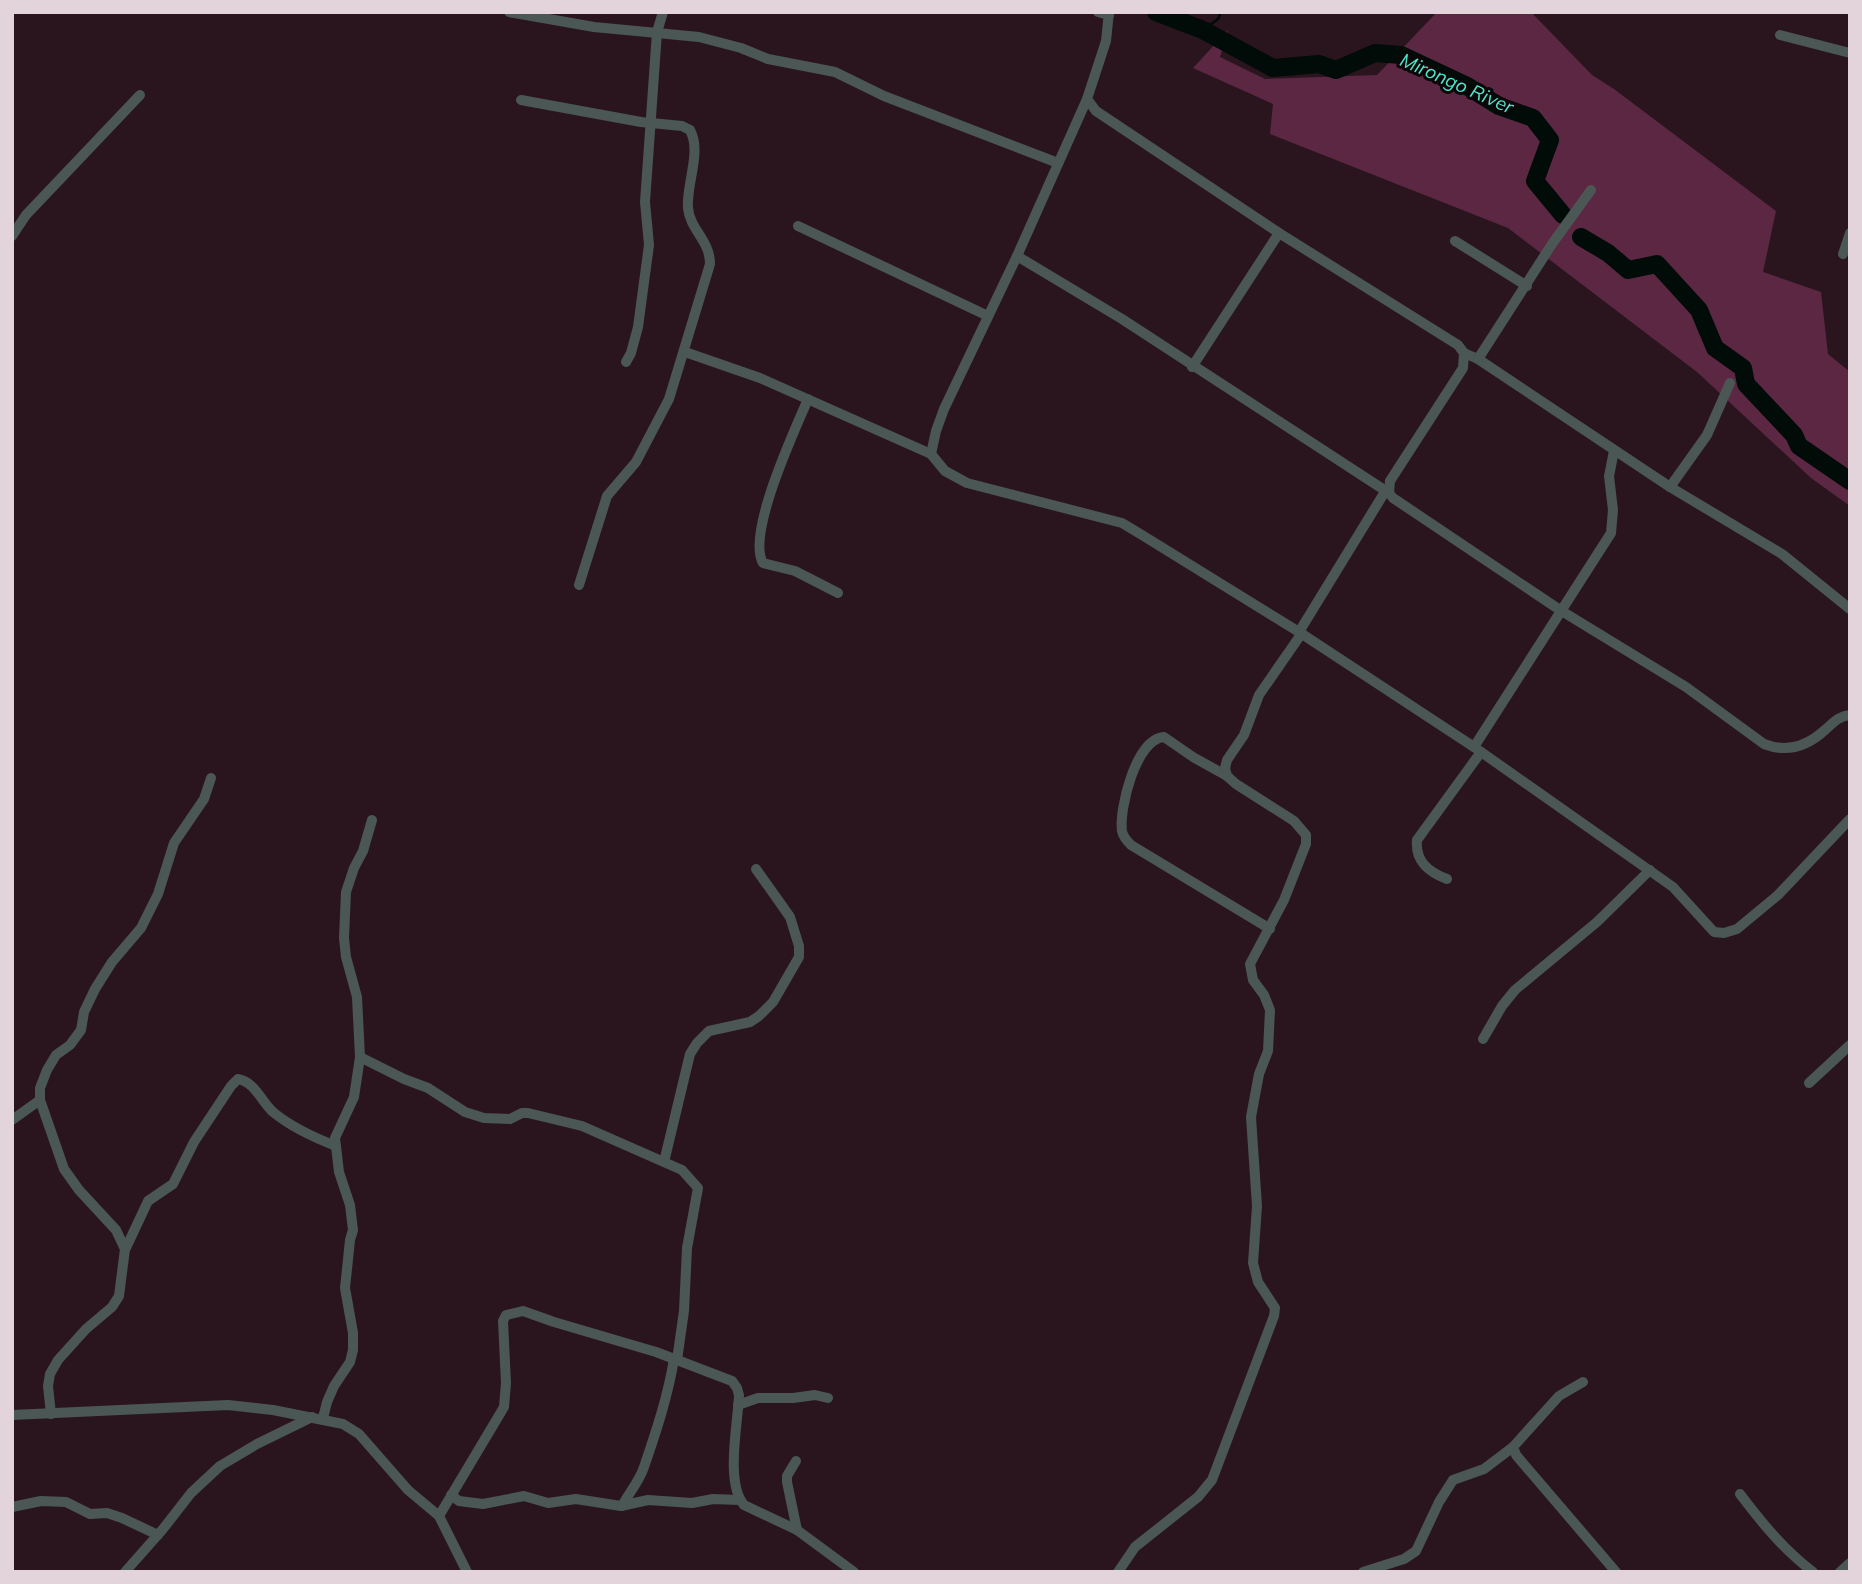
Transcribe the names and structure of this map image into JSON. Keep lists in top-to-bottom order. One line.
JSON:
{"water":["Mirongo River"]}
